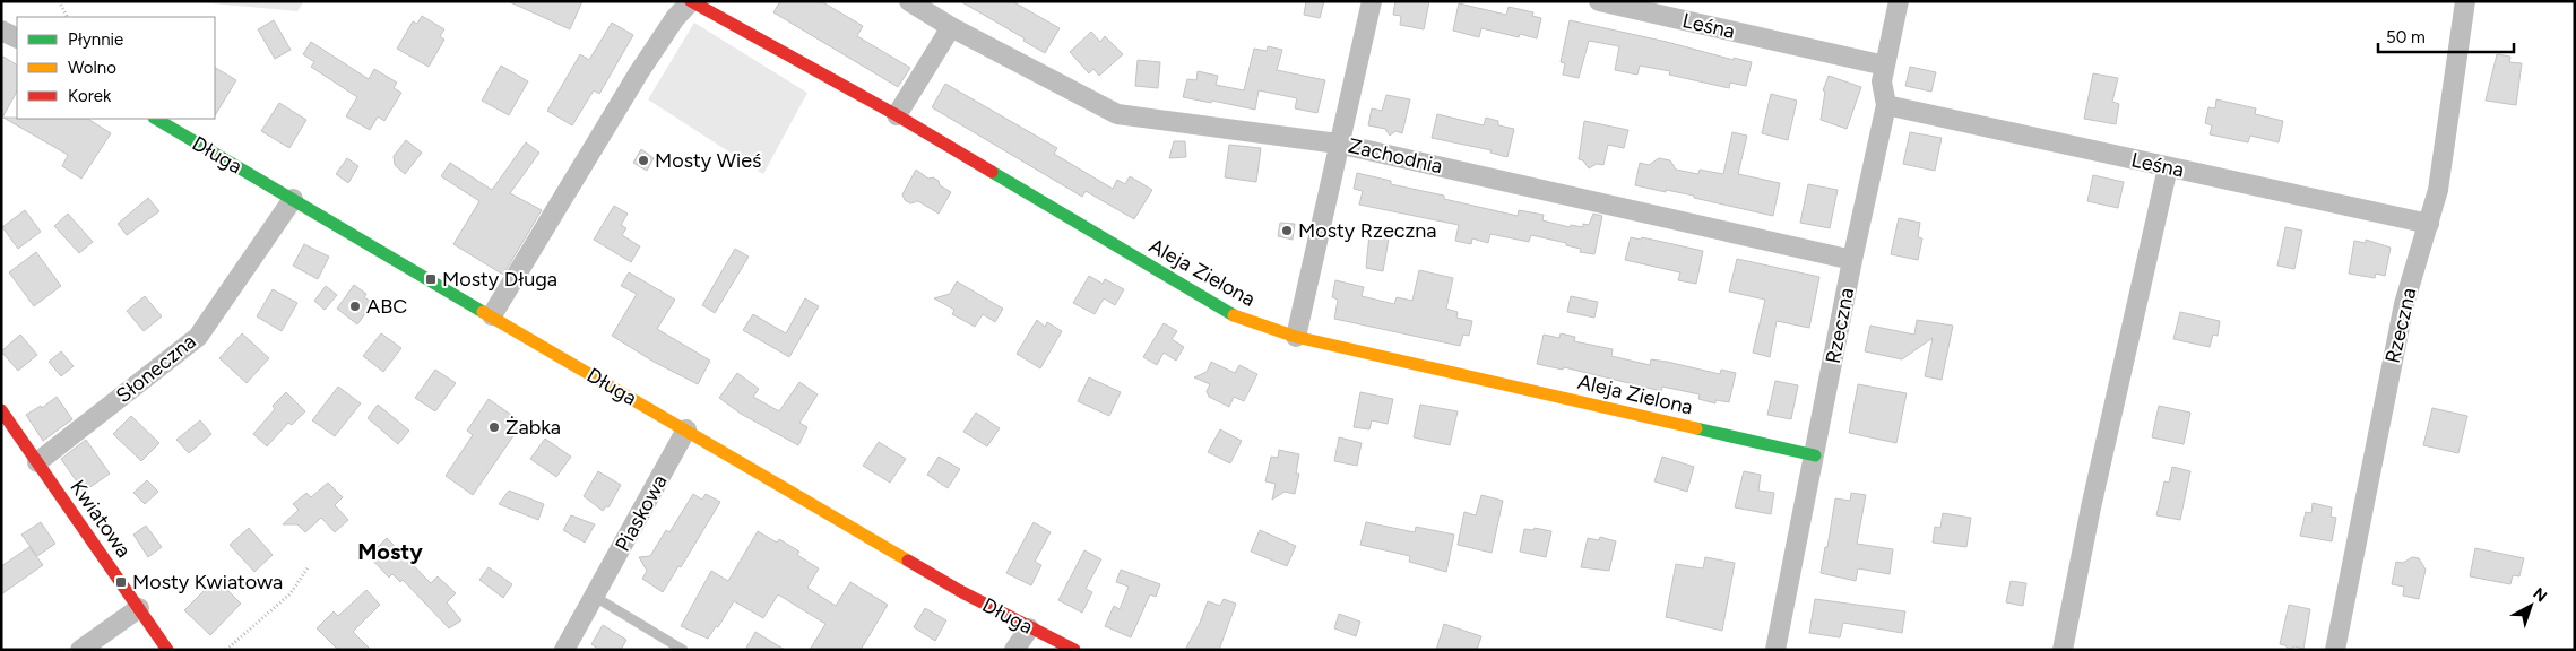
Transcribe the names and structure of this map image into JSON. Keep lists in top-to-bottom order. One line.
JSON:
{"streets":{"street":["Leśna","Długa","Zachodnia","Aleja Zielona","Rzeczna","Słoneczna","Piaskowa","Kwiatowa"]},"crossings":[["Leśna","Rzeczna"],["Długa","Słoneczna"],["Długa","Piaskowa"],["Zachodnia","Rzeczna"],["Aleja Zielona","Rzeczna"],["Słoneczna","Kwiatowa"]],"districts":["Mosty"],"places":{"other":["Mosty Wieś","Mosty Rzeczna","ABC","Żabka"],"transit":["Mosty Długa","Mosty Kwiatowa"]},"legend":["Płynnie","Wolno","Korek"],"scale_bar":"50 m","north":"top right"}
